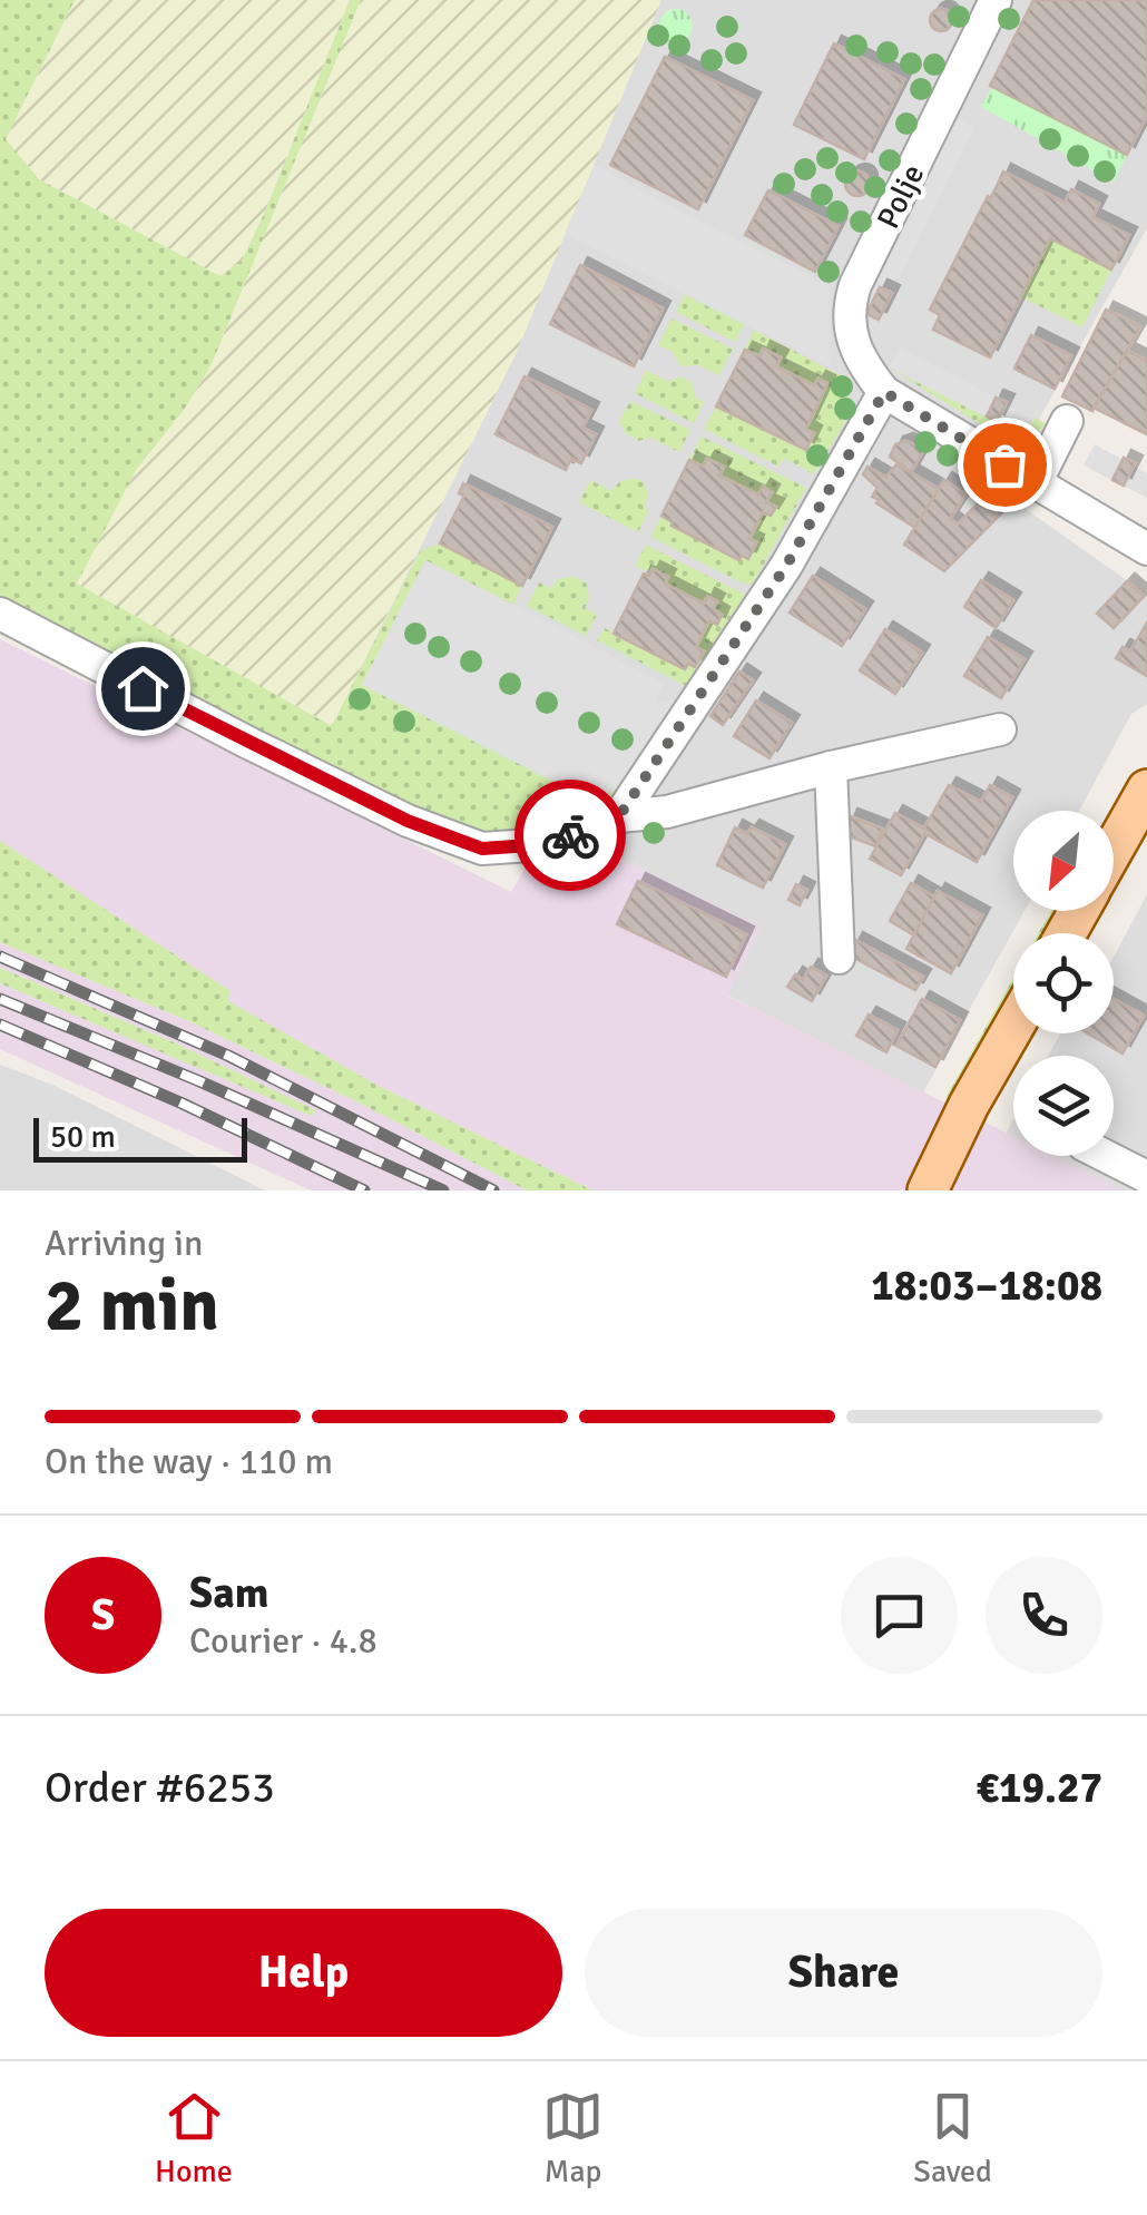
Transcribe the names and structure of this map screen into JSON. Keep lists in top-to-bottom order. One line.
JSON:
{"streets":{"street":["Polje"]},"scale_bar":"50 m","north":"bottom left","page":{"scale":"50 m","heading":["2 min","Arriving in","18:03–18:08"],"panel":["Sam","Courier · 4.8","Order #6253","€19.27"],"bar":"On the way · 110 m","round":"S","buttons":["Help","Share"],"tabs":["Home","Map","Saved"]}}
